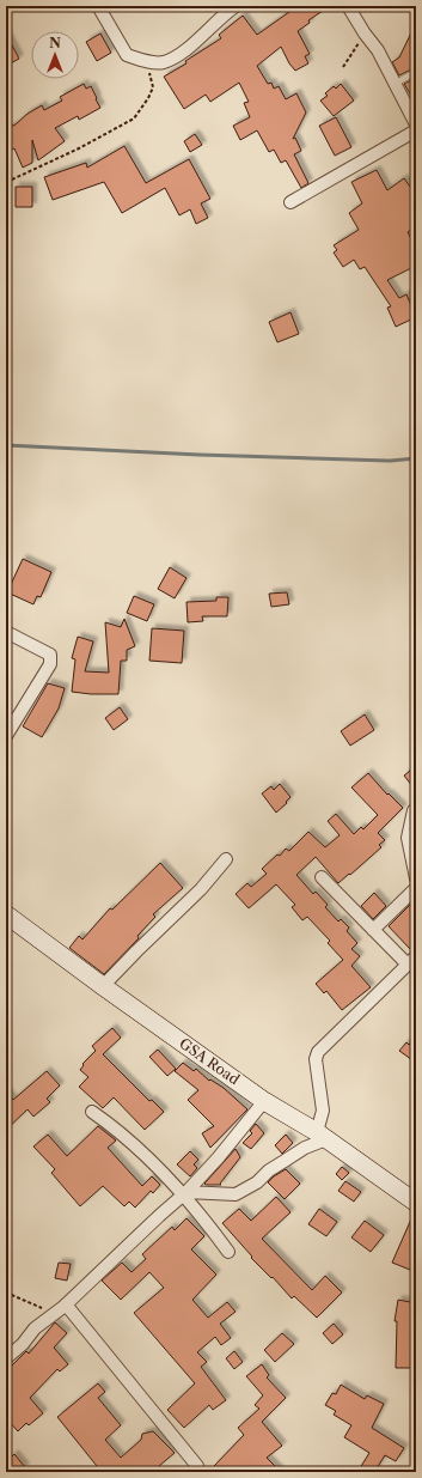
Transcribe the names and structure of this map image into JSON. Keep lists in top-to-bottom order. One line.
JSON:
{"streets":{"street":["GSA Road"]},"north":"top"}
